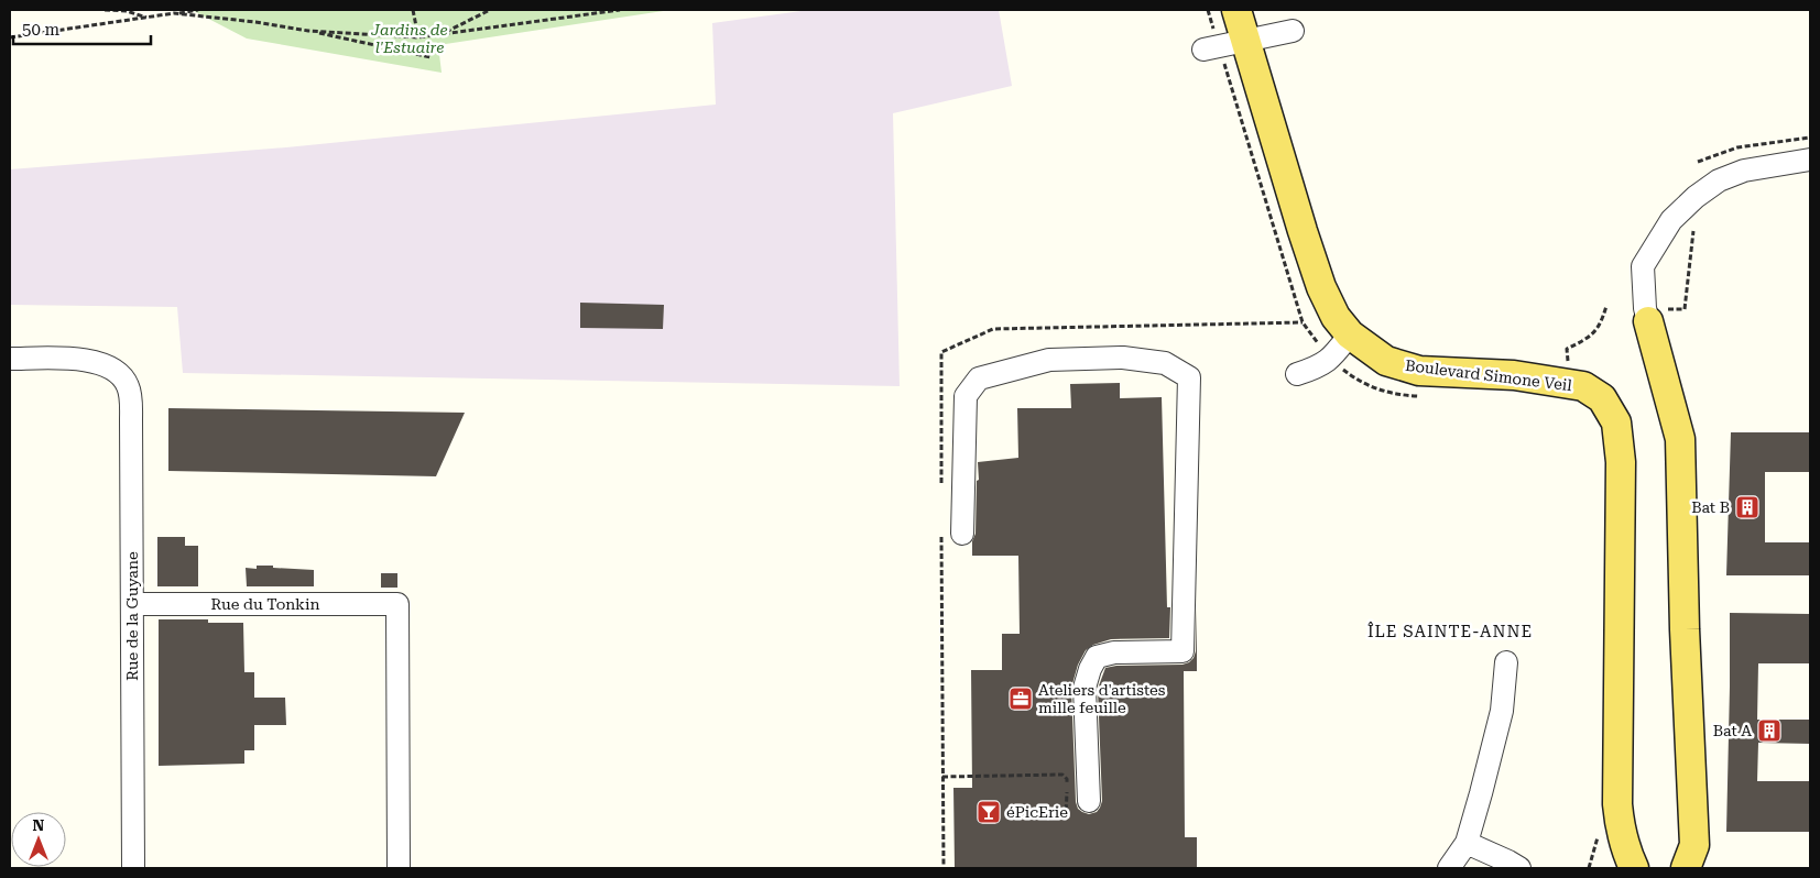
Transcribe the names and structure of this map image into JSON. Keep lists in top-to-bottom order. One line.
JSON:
{"streets":{"main road":["Boulevard Simone Veil"],"street":["Rue du Tonkin","Rue de la Guyane"]},"crossings":[["Rue du Tonkin","Rue de la Guyane"]],"districts":["ÎLE SAINTE-ANNE"],"parks":["Jardins de l'Estuaire"],"places":{"building":["Bat B","Bat A"],"office":["Ateliers d'artistes mille feuille"],"bar":["éPicErie"]},"scale_bar":"50 m","north":"top"}
